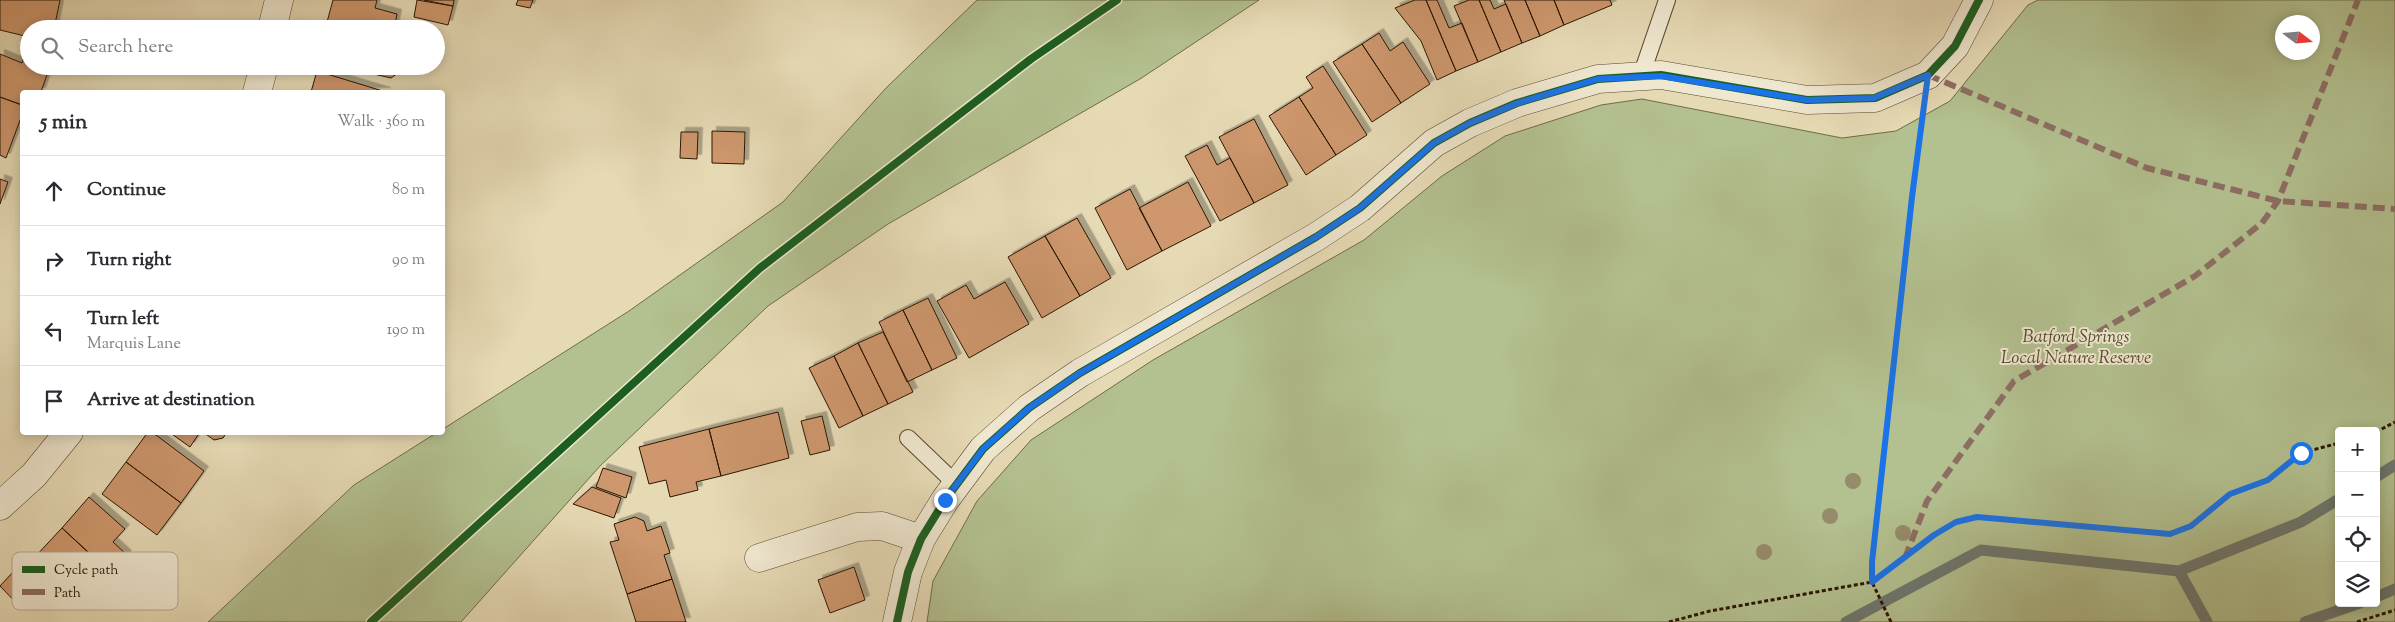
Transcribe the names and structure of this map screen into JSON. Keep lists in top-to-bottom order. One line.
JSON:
{"parks":["Batford Springs Local Nature Reserve"],"legend":["Cycle path","Path"],"north":"right","page":{"search":"Search here","heading":["5 min","Walk · 360 m"],"list":[["Continue","80 m"],["Turn right","90 m"],["Turn left","Marquis Lane","190 m"],"Arrive at destination"],"map_buttons":["+","−"]}}
